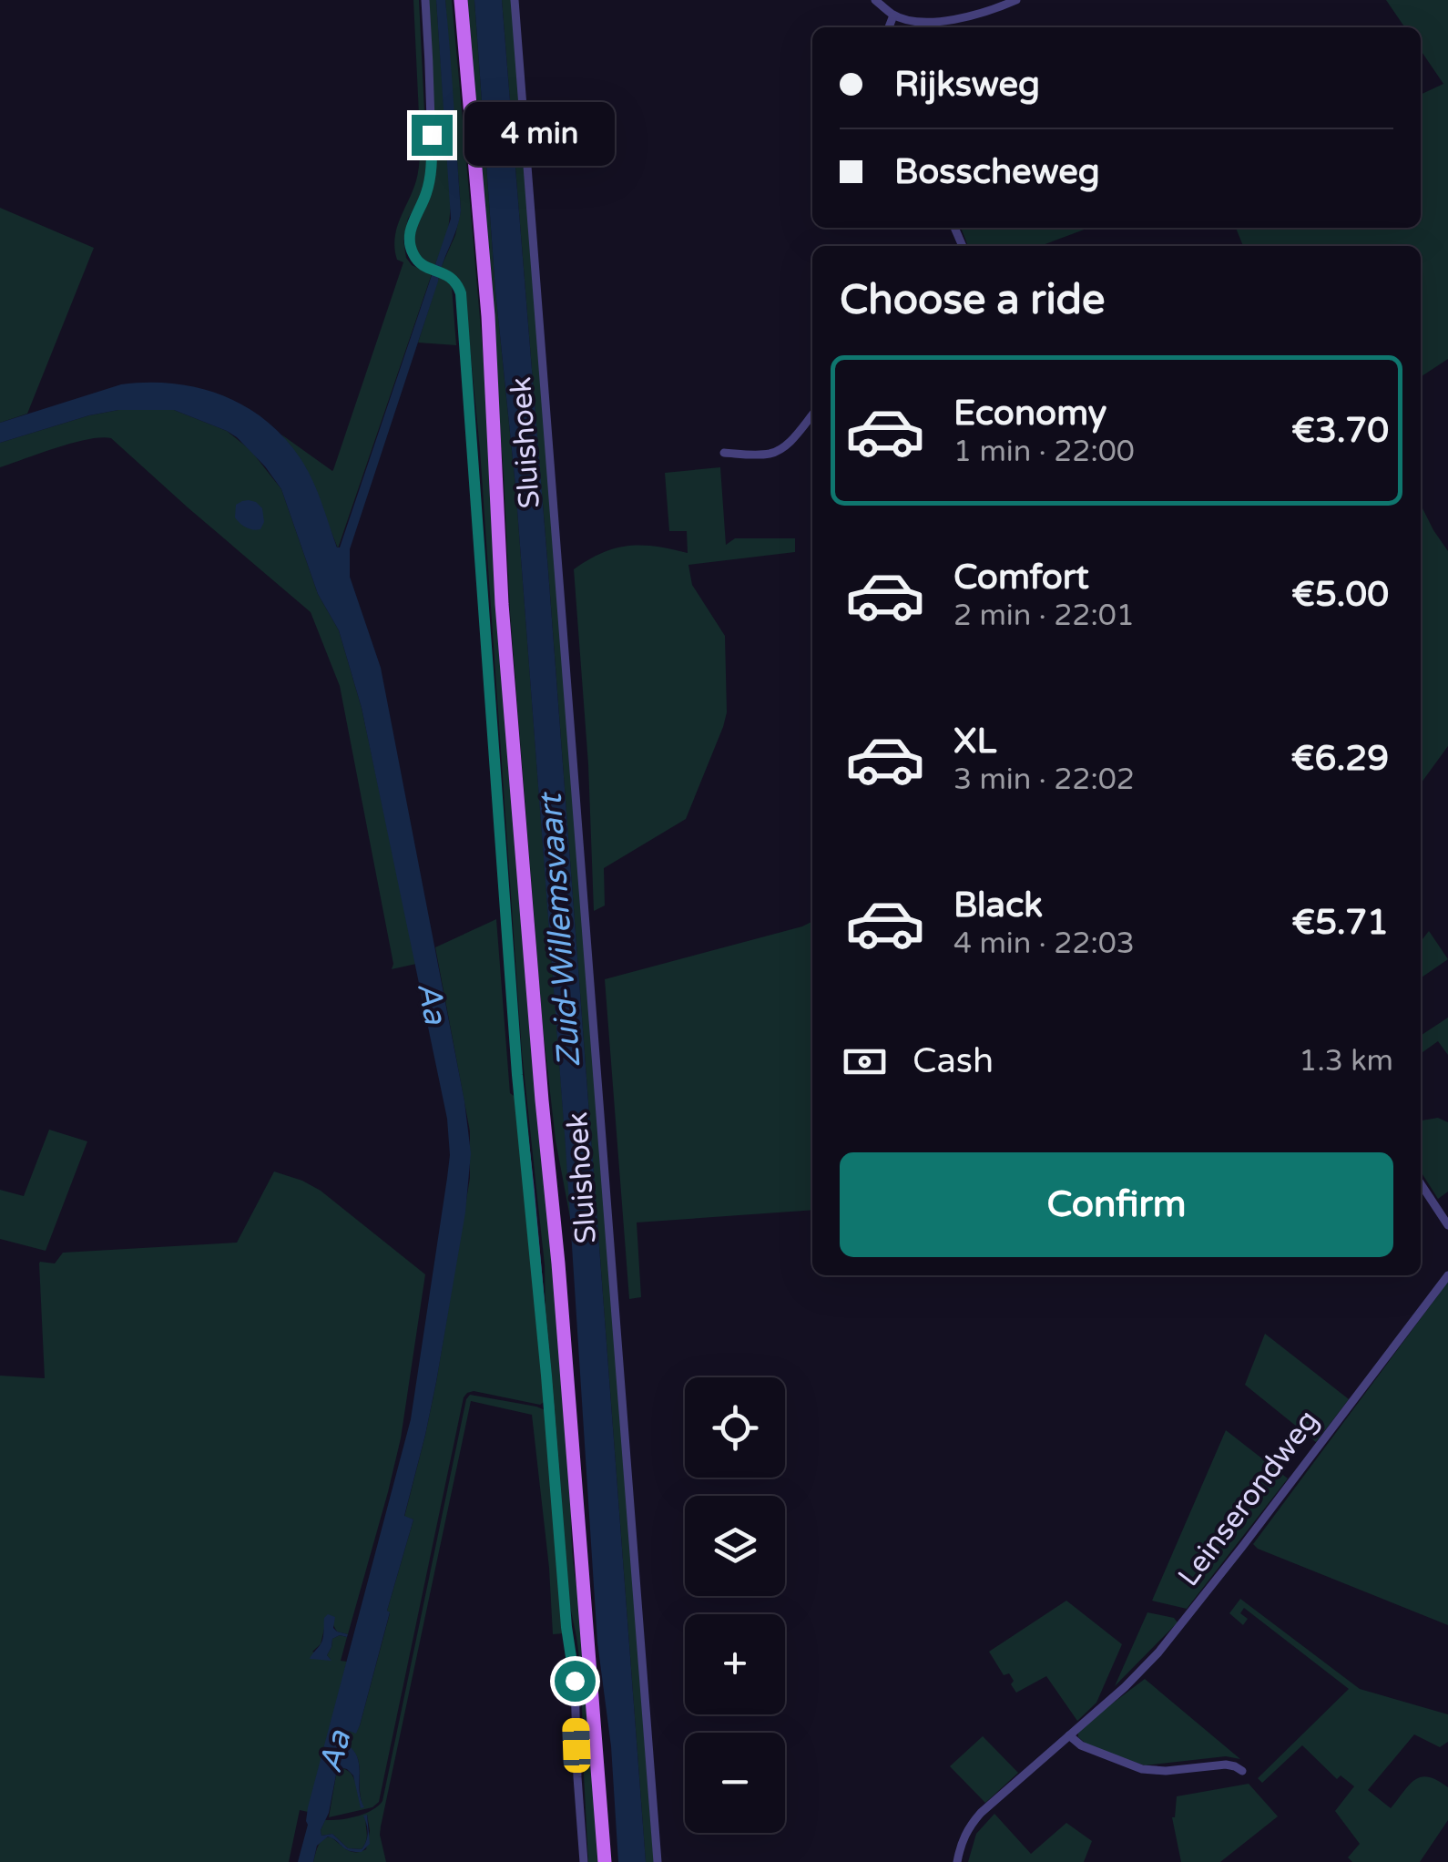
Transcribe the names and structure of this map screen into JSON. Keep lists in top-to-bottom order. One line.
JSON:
{"streets":{"street":["Sluishoek","Leinserondweg"]},"water":["Zuid-Willemsvaart","Aa"],"page":{"banner":["Rijksweg","Bosscheweg"],"bubble":"4 min","heading":"Choose a ride","list":[{"name":"Economy","note":"1 min · 22:00","value":"€3.70"},{"name":"Comfort","note":"2 min · 22:01","value":"€5.00"},{"name":"XL","note":"3 min · 22:02","value":"€6.29"},{"name":"Black","note":"4 min · 22:03","value":"€5.71"}],"pay":["Cash","1.3 km"],"buttons":"Confirm","map_buttons":["+","−"]}}
